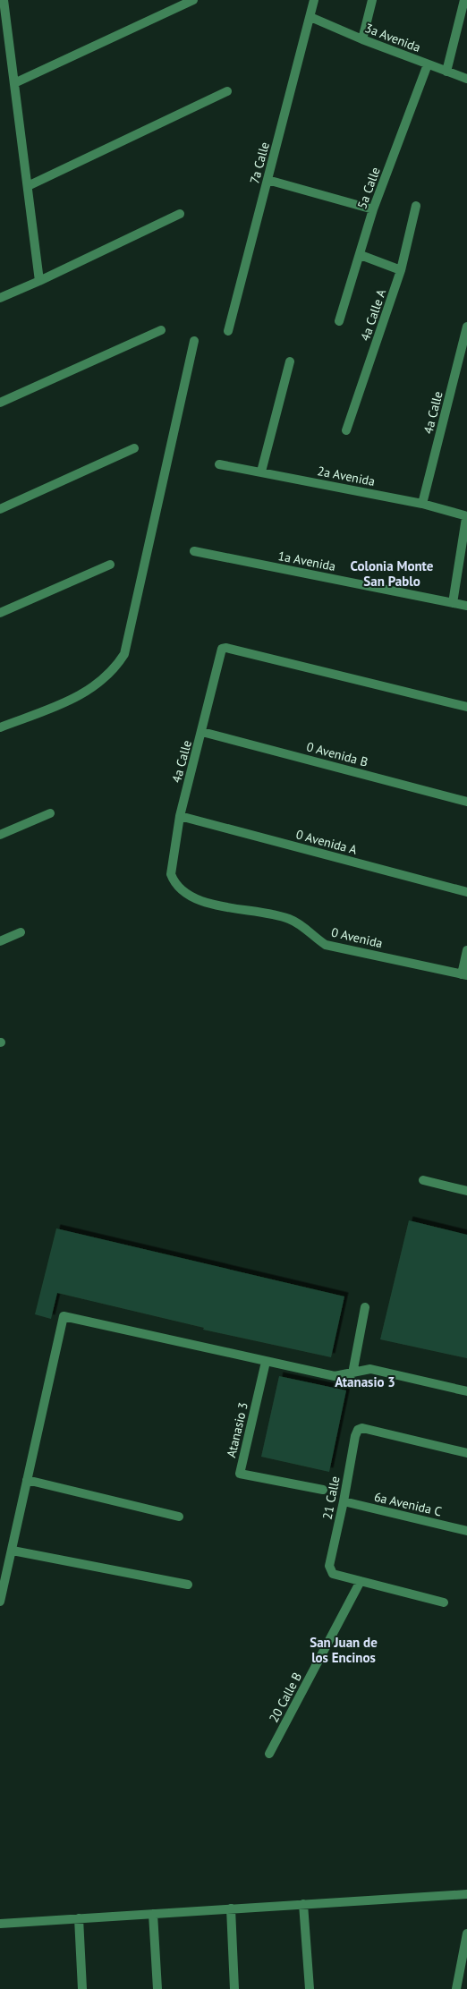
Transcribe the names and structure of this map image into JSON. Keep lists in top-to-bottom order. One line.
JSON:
{"streets":{"street":["3a Avenida","7a Calle","5a Calle","4a Calle A","4a Calle","2a Avenida","1a Avenida","0 Avenida B","0 Avenida A","0 Avenida","Atanasio 3","21 Calle","6a Avenida C","20 Calle B"]},"crossings":[["3a Avenida","7a Calle"],["3a Avenida","5a Calle"],["4a Calle","2a Avenida"],["4a Calle","0 Avenida B"],["4a Calle","0 Avenida A"],["4a Calle","0 Avenida"],["2a Avenida","1a Avenida"],["21 Calle","6a Avenida C"],["21 Calle","20 Calle B"]],"districts":["Colonia Monte San Pablo","Atanasio 3","San Juan de los Encinos"]}
